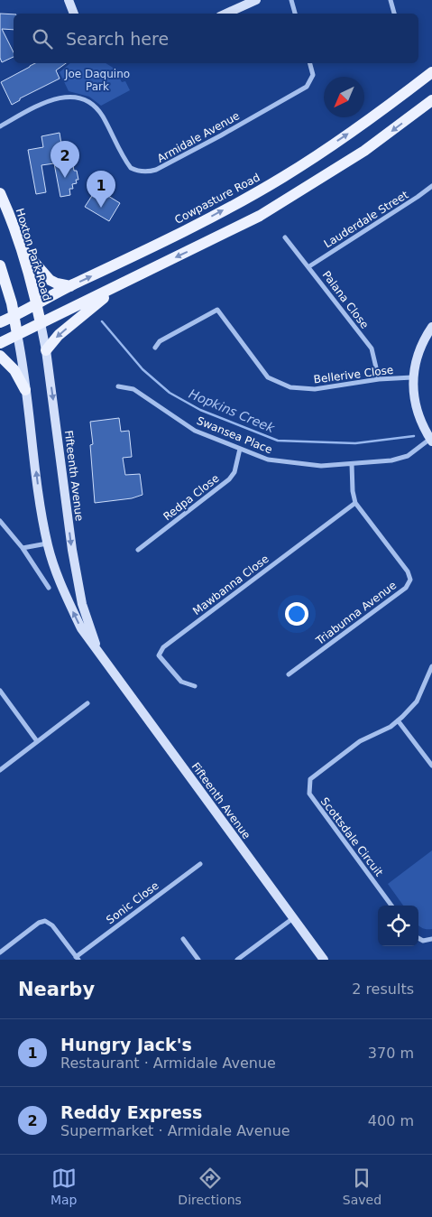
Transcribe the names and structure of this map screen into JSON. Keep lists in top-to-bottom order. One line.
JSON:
{"streets":{"main road":["Cowpasture Road","Hoxton Park Road","Fifteenth Avenue"],"street":["Armidale Avenue","Lauderdale Street","Palana Close","Bellerive Close","Swansea Place","Redpa Close","Mawbanna Close","Triabunna Avenue","Scottsdale Circuit","Sonic Close"]},"crossings":[["Cowpasture Road","Hoxton Park Road"],["Lauderdale Street","Palana Close"],["Hoxton Park Road","Fifteenth Avenue"],["Palana Close","Bellerive Close"],["Swansea Place","Redpa Close"],["Swansea Place","Triabunna Avenue"],["Mawbanna Close","Triabunna Avenue"]],"water":["Hopkins Creek"],"parks":["Joe Daquino Park"],"north":"bottom left","page":{"search":"Search here","pins":["2","1"],"heading":["Nearby","2 results"],"list":[{"mark":"1","name":"Hungry Jack's","note":"Restaurant · Armidale Avenue","value":"370 m"},{"mark":"2","name":"Reddy Express","note":"Supermarket · Armidale Avenue","value":"400 m"}],"nav":["Map","Directions","Saved"]}}
